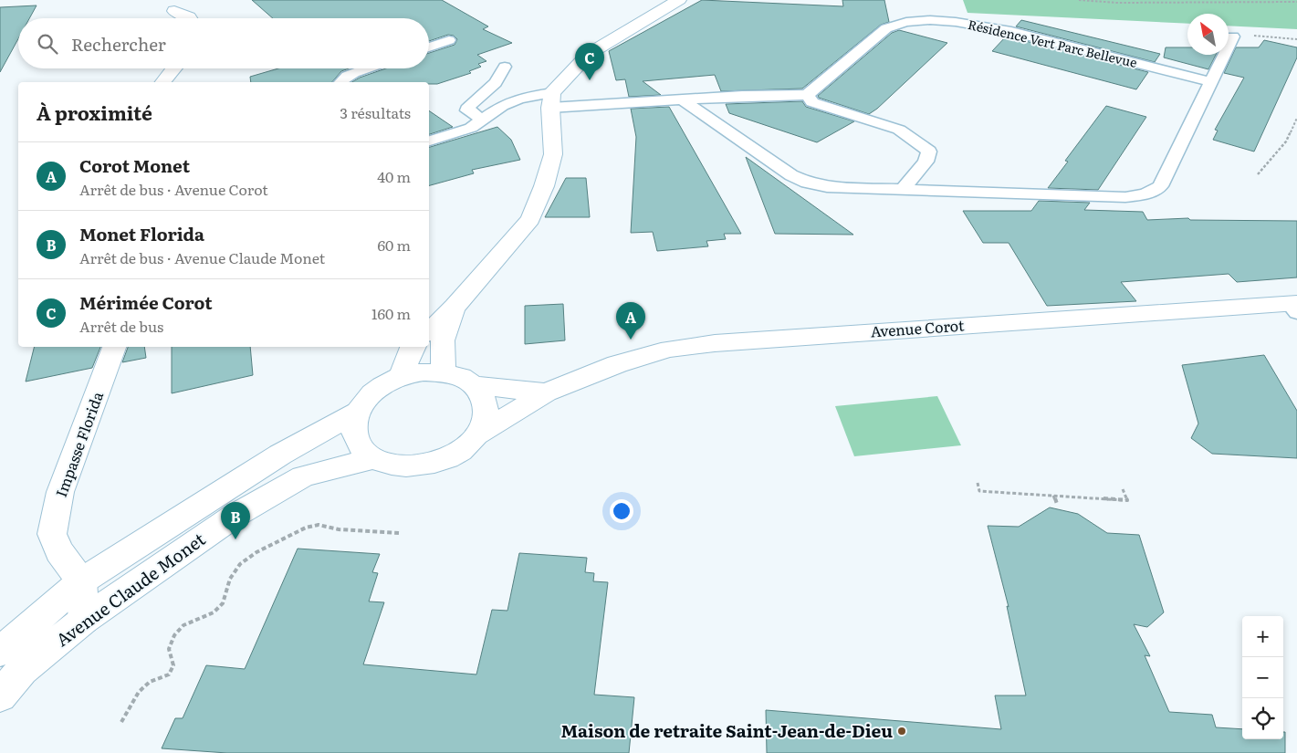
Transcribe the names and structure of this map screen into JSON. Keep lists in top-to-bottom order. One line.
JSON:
{"streets":{"street":["Avenue Corot","Impasse Florida","Avenue Claude Monet"],"lane":["Résidence Vert Parc Bellevue"]},"crossings":[["Avenue Corot","Avenue Claude Monet"],["Impasse Florida","Avenue Claude Monet"]],"places":["Maison de retraite Saint-Jean-de-Dieu"],"north":"top left","page":{"search":"Rechercher","pins":["C","A","B"],"heading":["À proximité","3 résultats"],"list":[{"mark":"A","name":"Corot Monet","note":"Arrêt de bus · Avenue Corot","value":"40 m"},{"mark":"B","name":"Monet Florida","note":"Arrêt de bus · Avenue Claude Monet","value":"60 m"},{"mark":"C","name":"Mérimée Corot","note":"Arrêt de bus","value":"160 m"}],"map_buttons":["+","−"]}}
